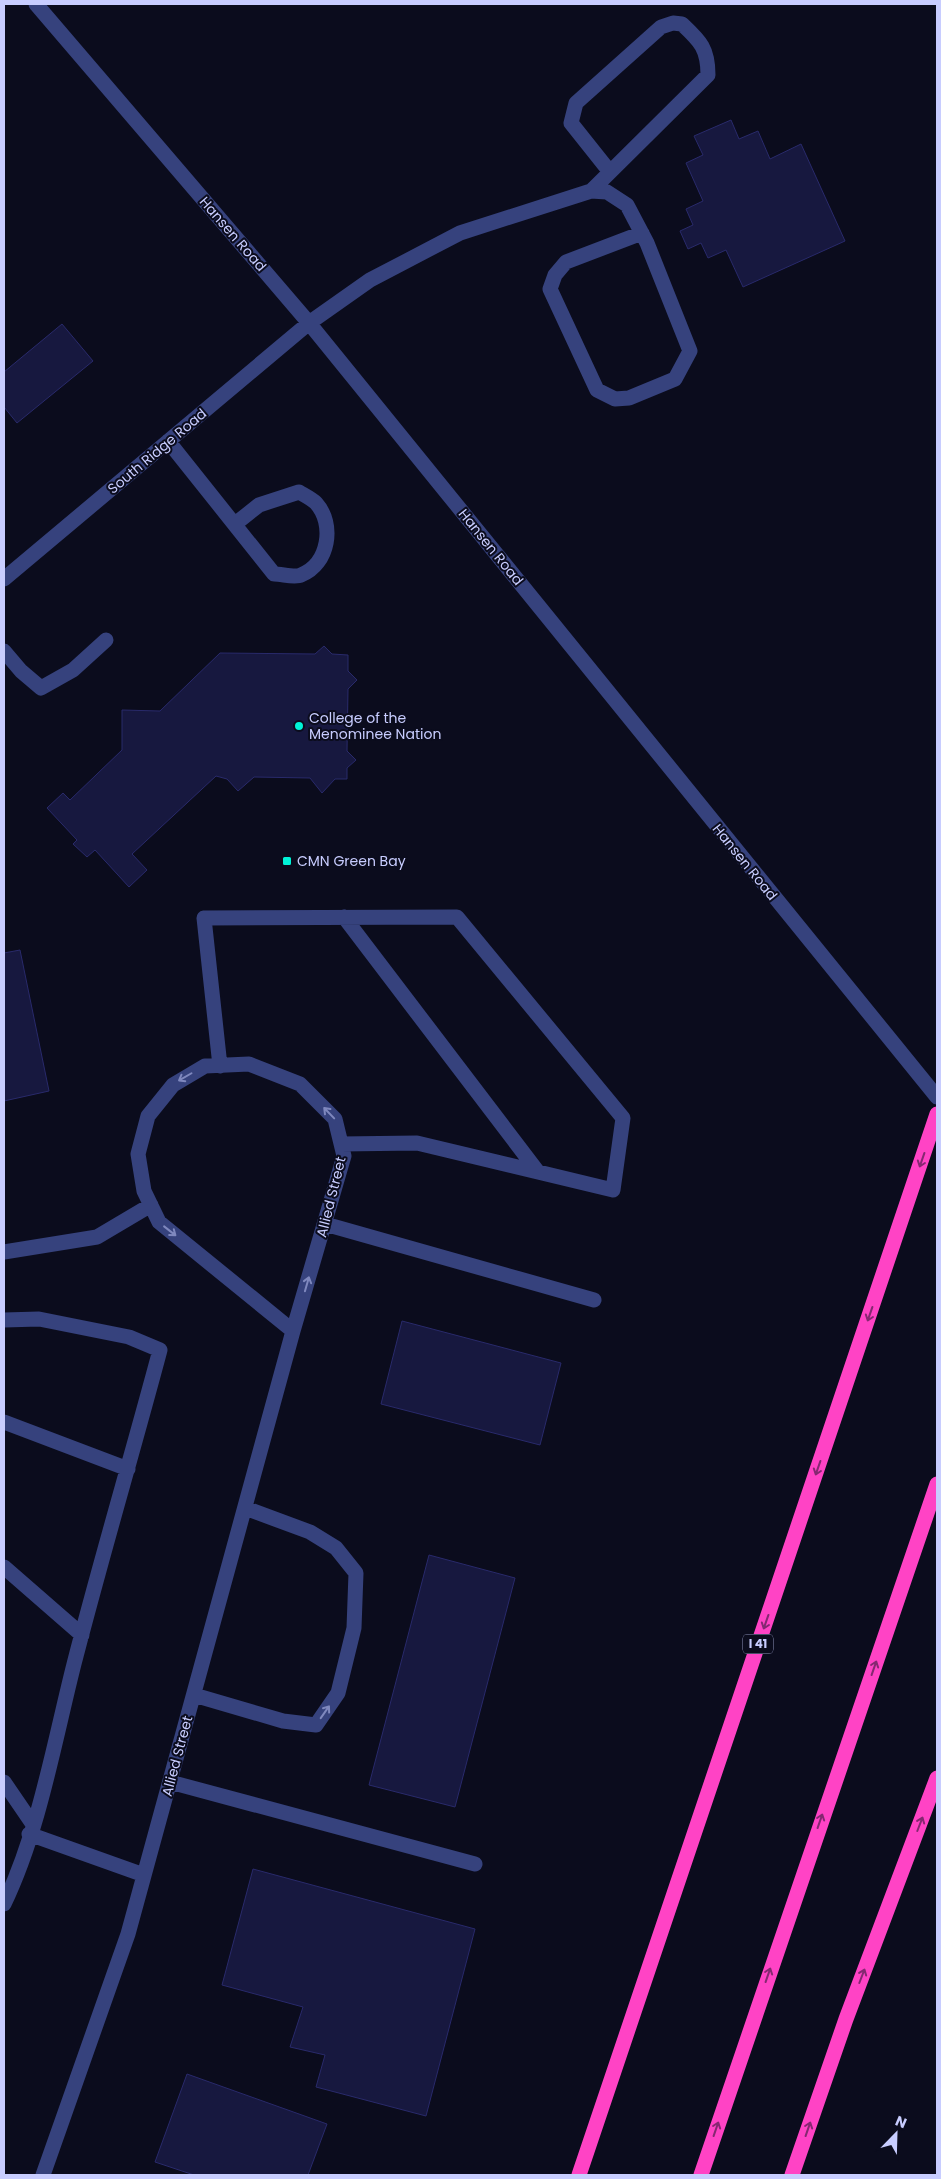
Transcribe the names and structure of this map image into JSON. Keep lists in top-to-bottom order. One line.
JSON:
{"streets":{"highway":["I 41"],"street":["Hansen Road","South Ridge Road","Allied Street"]},"crossings":[["Hansen Road","South Ridge Road"]],"places":{"other":["College of the Menominee Nation"],"transit":["CMN Green Bay"]},"north":"top right"}
